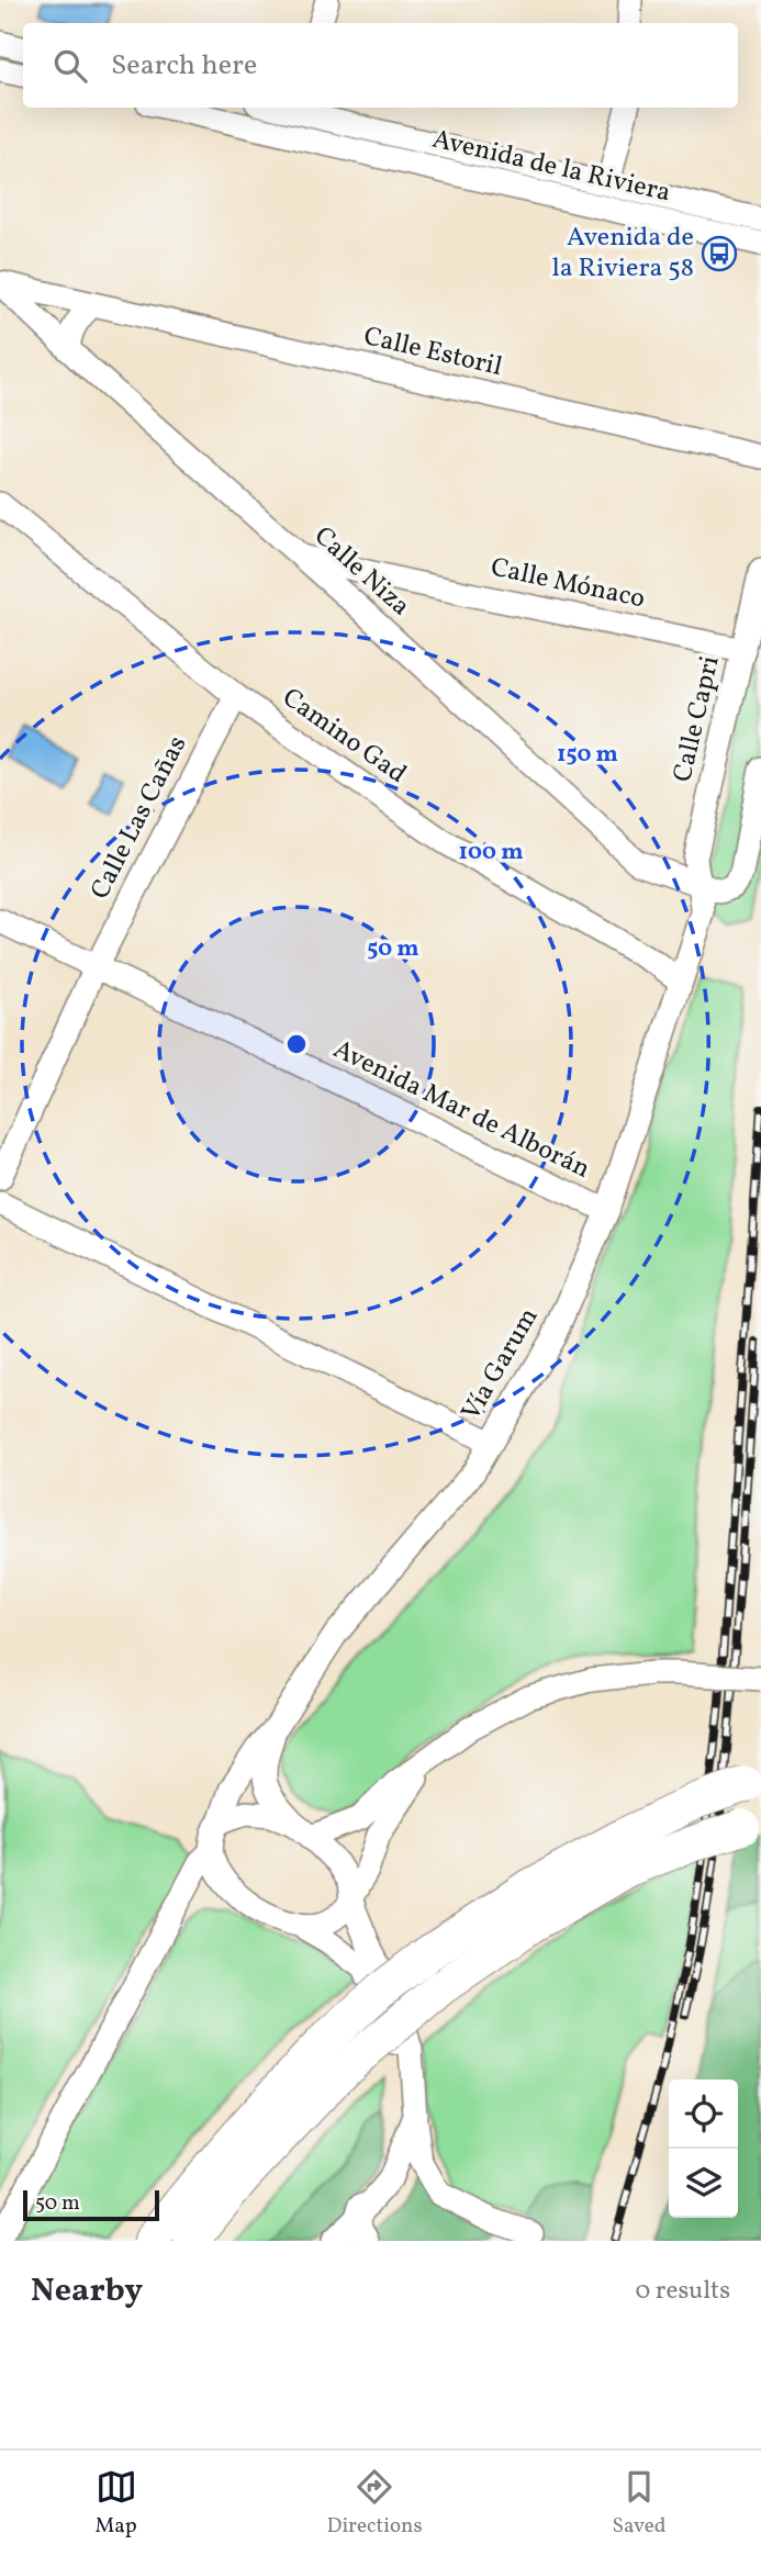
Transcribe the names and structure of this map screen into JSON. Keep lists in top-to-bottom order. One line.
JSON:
{"streets":{"street":["Avenida de la Riviera","Calle Estoril","Calle Niza","Calle Mónaco","Calle Capri","Camino Gad","Calle Las Cañas","Avenida Mar de Alborán","Vía Garum"]},"crossings":[["Calle Estoril","Calle Niza"],["Calle Niza","Calle Mónaco"],["Calle Niza","Calle Capri"],["Calle Mónaco","Calle Capri"],["Calle Capri","Camino Gad"],["Calle Capri","Vía Garum"],["Camino Gad","Calle Las Cañas"],["Camino Gad","Vía Garum"],["Calle Las Cañas","Avenida Mar de Alborán"],["Avenida Mar de Alborán","Vía Garum"]],"places":{"bus stop":["Avenida de la Riviera 58"]},"scale_bar":"50 m","page":{"search":"Search here","scale":"50 m","heading":["Nearby","0 results"],"nav":["Map","Directions","Saved"]},"rings":["150 m","100 m","50 m"]}
